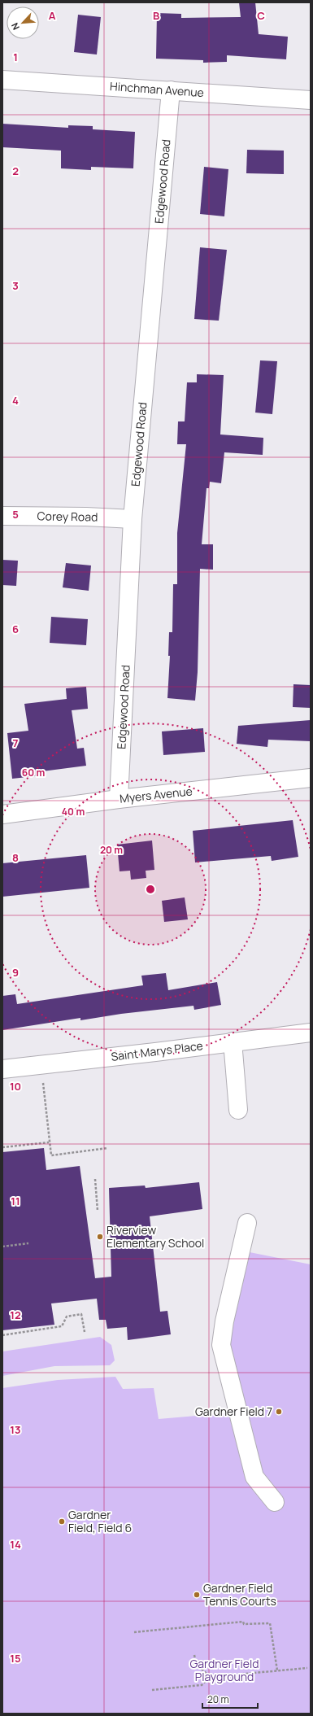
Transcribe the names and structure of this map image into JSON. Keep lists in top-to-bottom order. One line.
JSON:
{"streets":{"street":["Hinchman Avenue","Edgewood Road","Corey Road","Myers Avenue","Saint Marys Place"]},"crossings":[["Hinchman Avenue","Edgewood Road"],["Edgewood Road","Corey Road"],["Edgewood Road","Myers Avenue"]],"parks":["Gardner Field Playground"],"places":["Riverview Elementary School","Gardner Field 7","Gardner Field, Field 6","Gardner Field Tennis Courts"],"scale_bar":"20 m","north":"bottom left","grid":{"columns":["A","B","C"],"rows":["1","2","3","4","5","6","7","8","9","10","11","12","13","14","15"]},"rings":["60 m","40 m","20 m"]}
